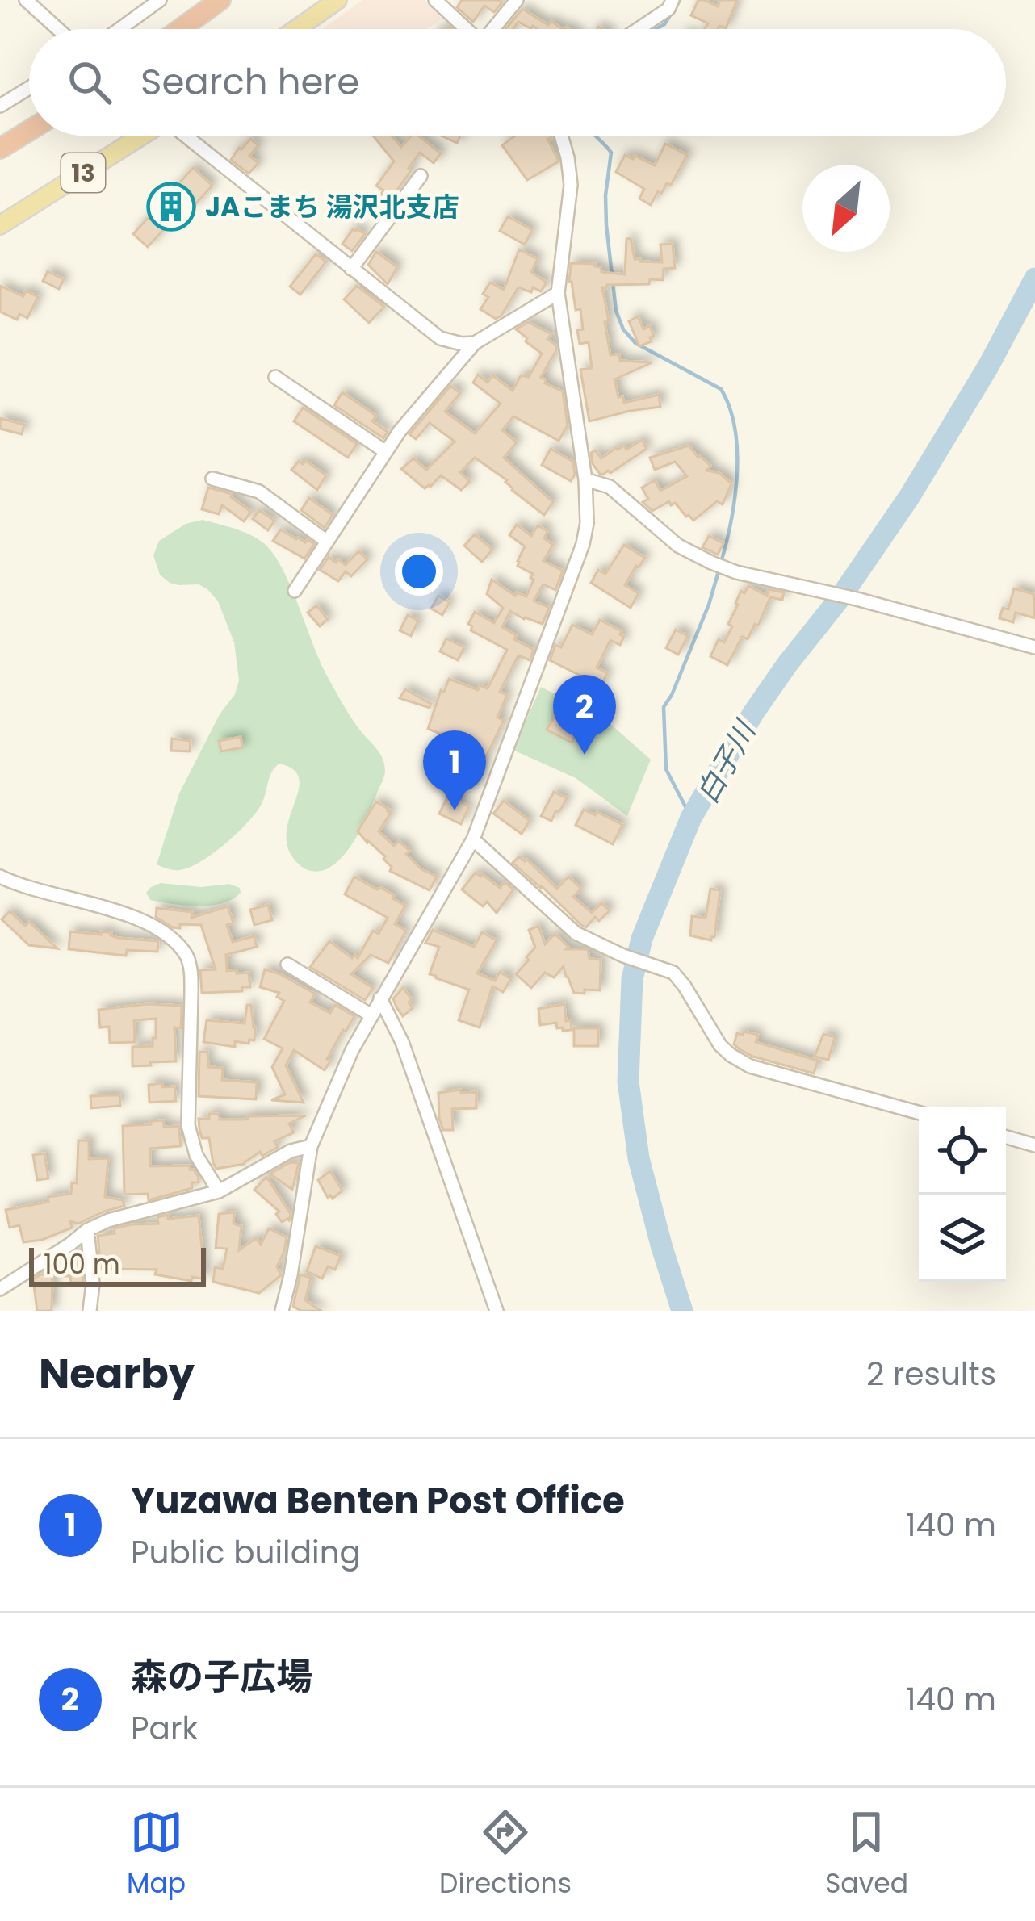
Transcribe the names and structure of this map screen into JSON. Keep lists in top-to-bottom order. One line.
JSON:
{"streets":{"main road":["13"]},"water":["白子川"],"places":{"building":["JAこまち 湯沢北支店"]},"scale_bar":"100 m","north":"bottom left","page":{"search":"Search here","pins":["2","1"],"scale":"100 m","heading":["Nearby","2 results"],"list":[{"mark":"1","name":"Yuzawa Benten Post Office","note":"Public building","value":"140 m"},{"mark":"2","name":"森の子広場","note":"Park","value":"140 m"}],"nav":["Map","Directions","Saved"]}}
